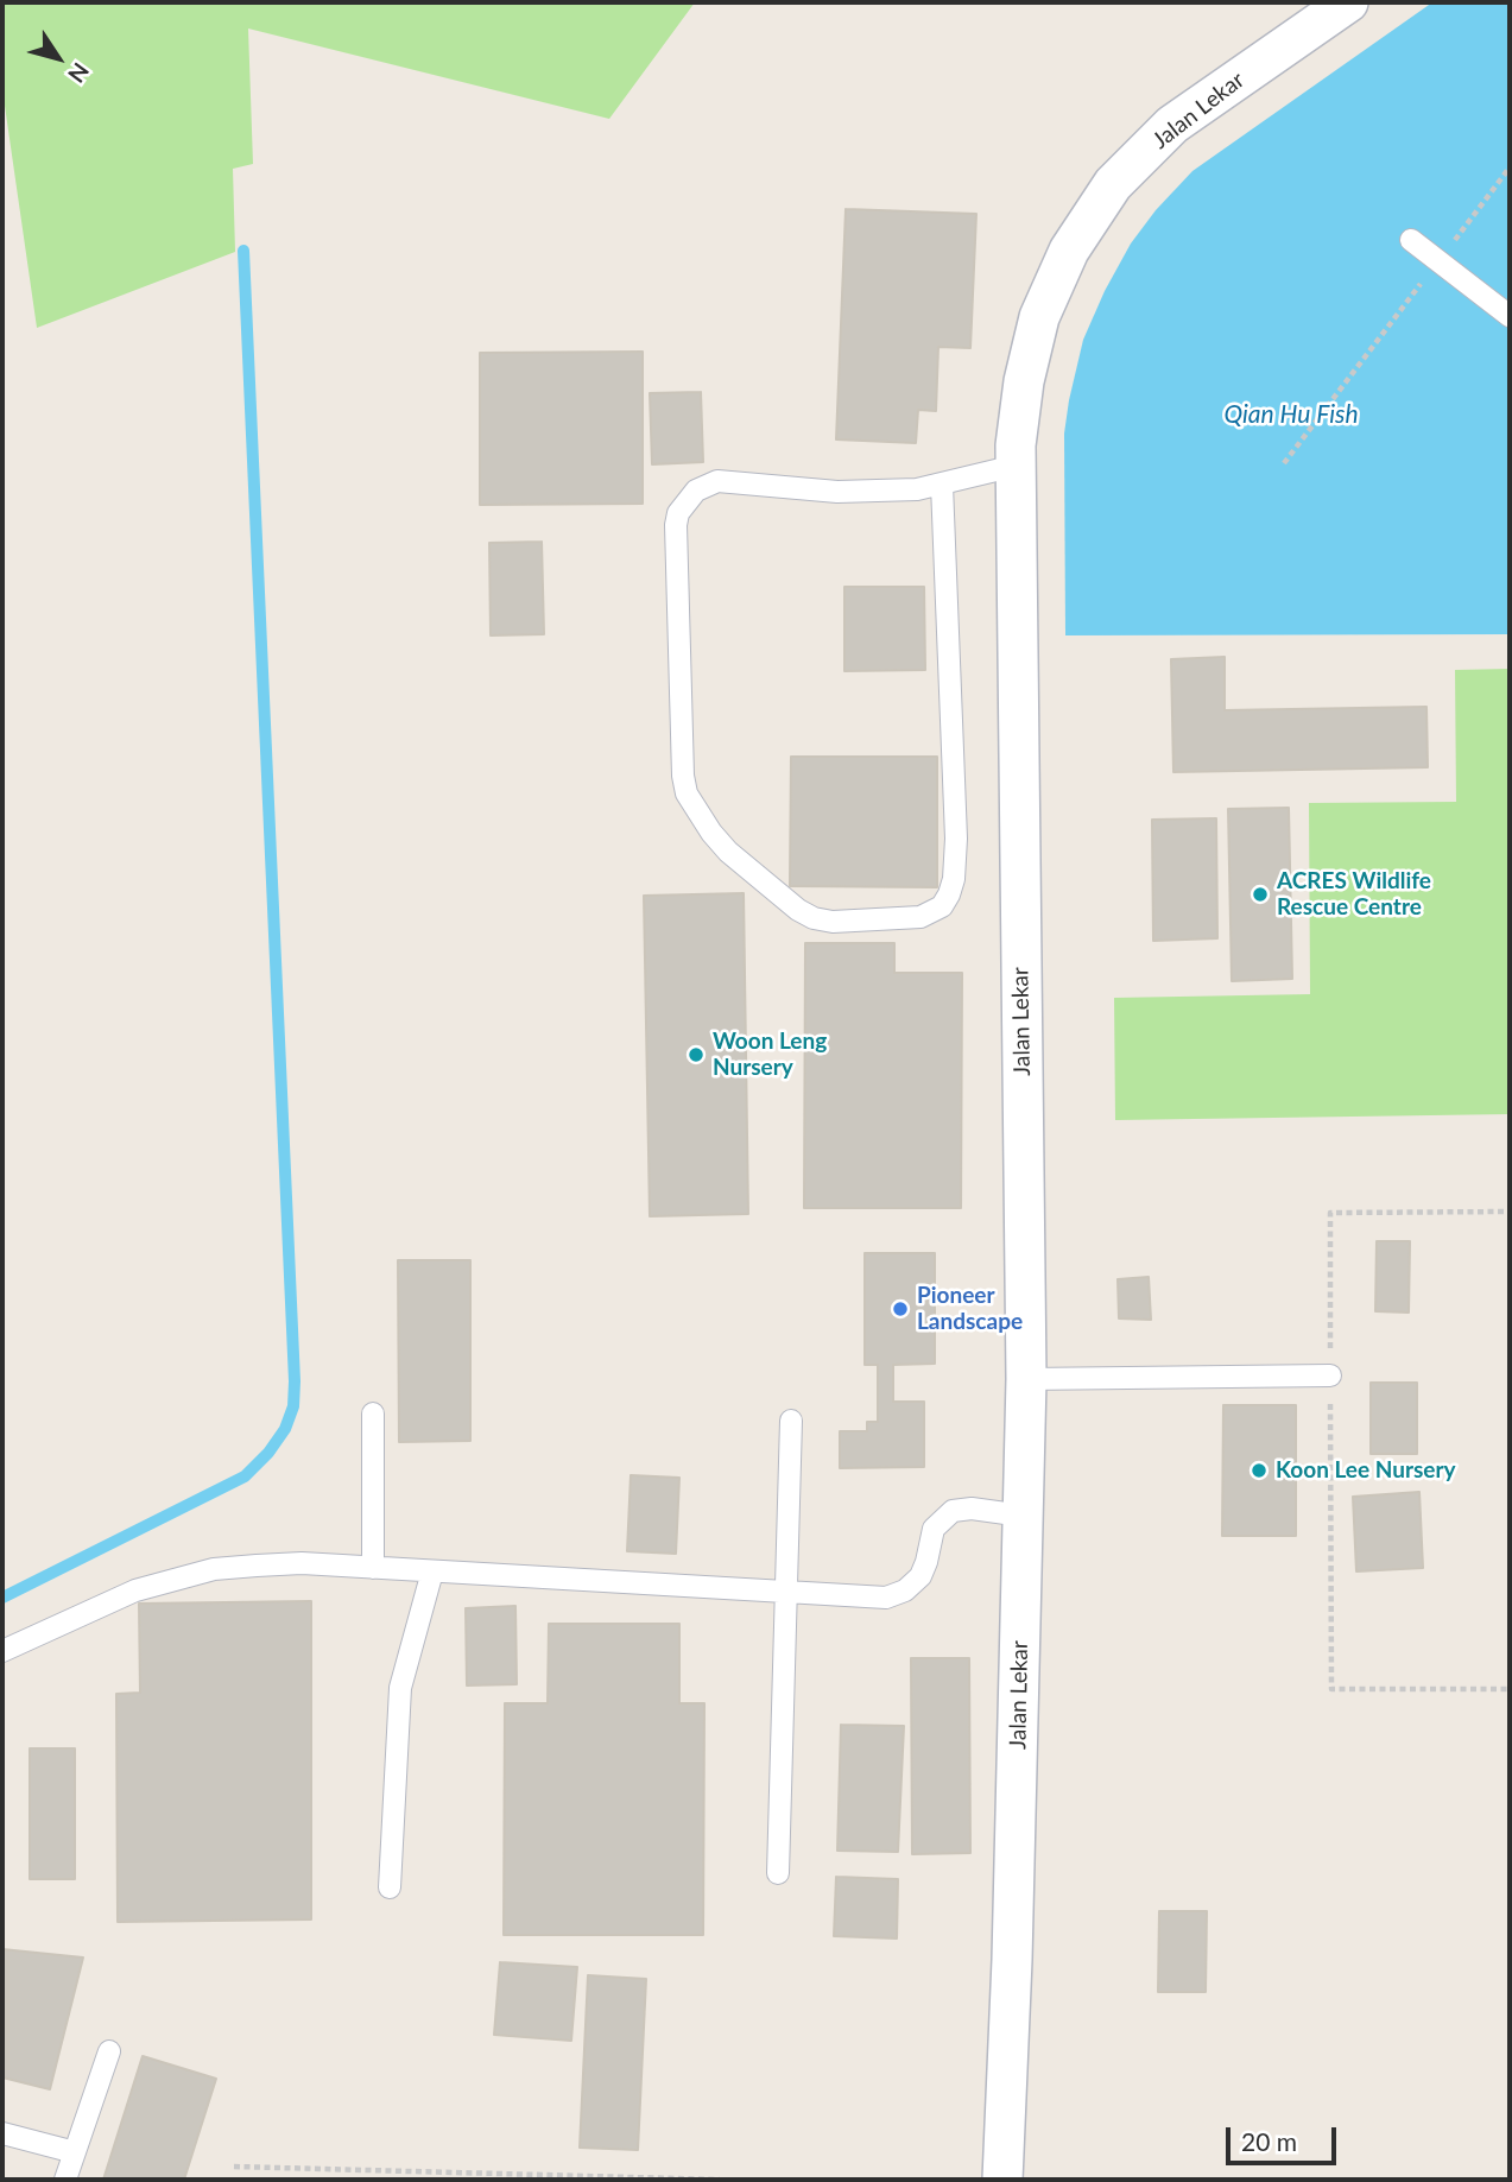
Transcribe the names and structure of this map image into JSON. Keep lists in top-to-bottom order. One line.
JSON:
{"streets":{"street":["Jalan Lekar"]},"water":["Qian Hu Fish"],"places":["ACRES Wildlife Rescue Centre","Woon Leng Nursery","Pioneer Landscape","Koon Lee Nursery"],"scale_bar":"20 m","north":"bottom right"}
